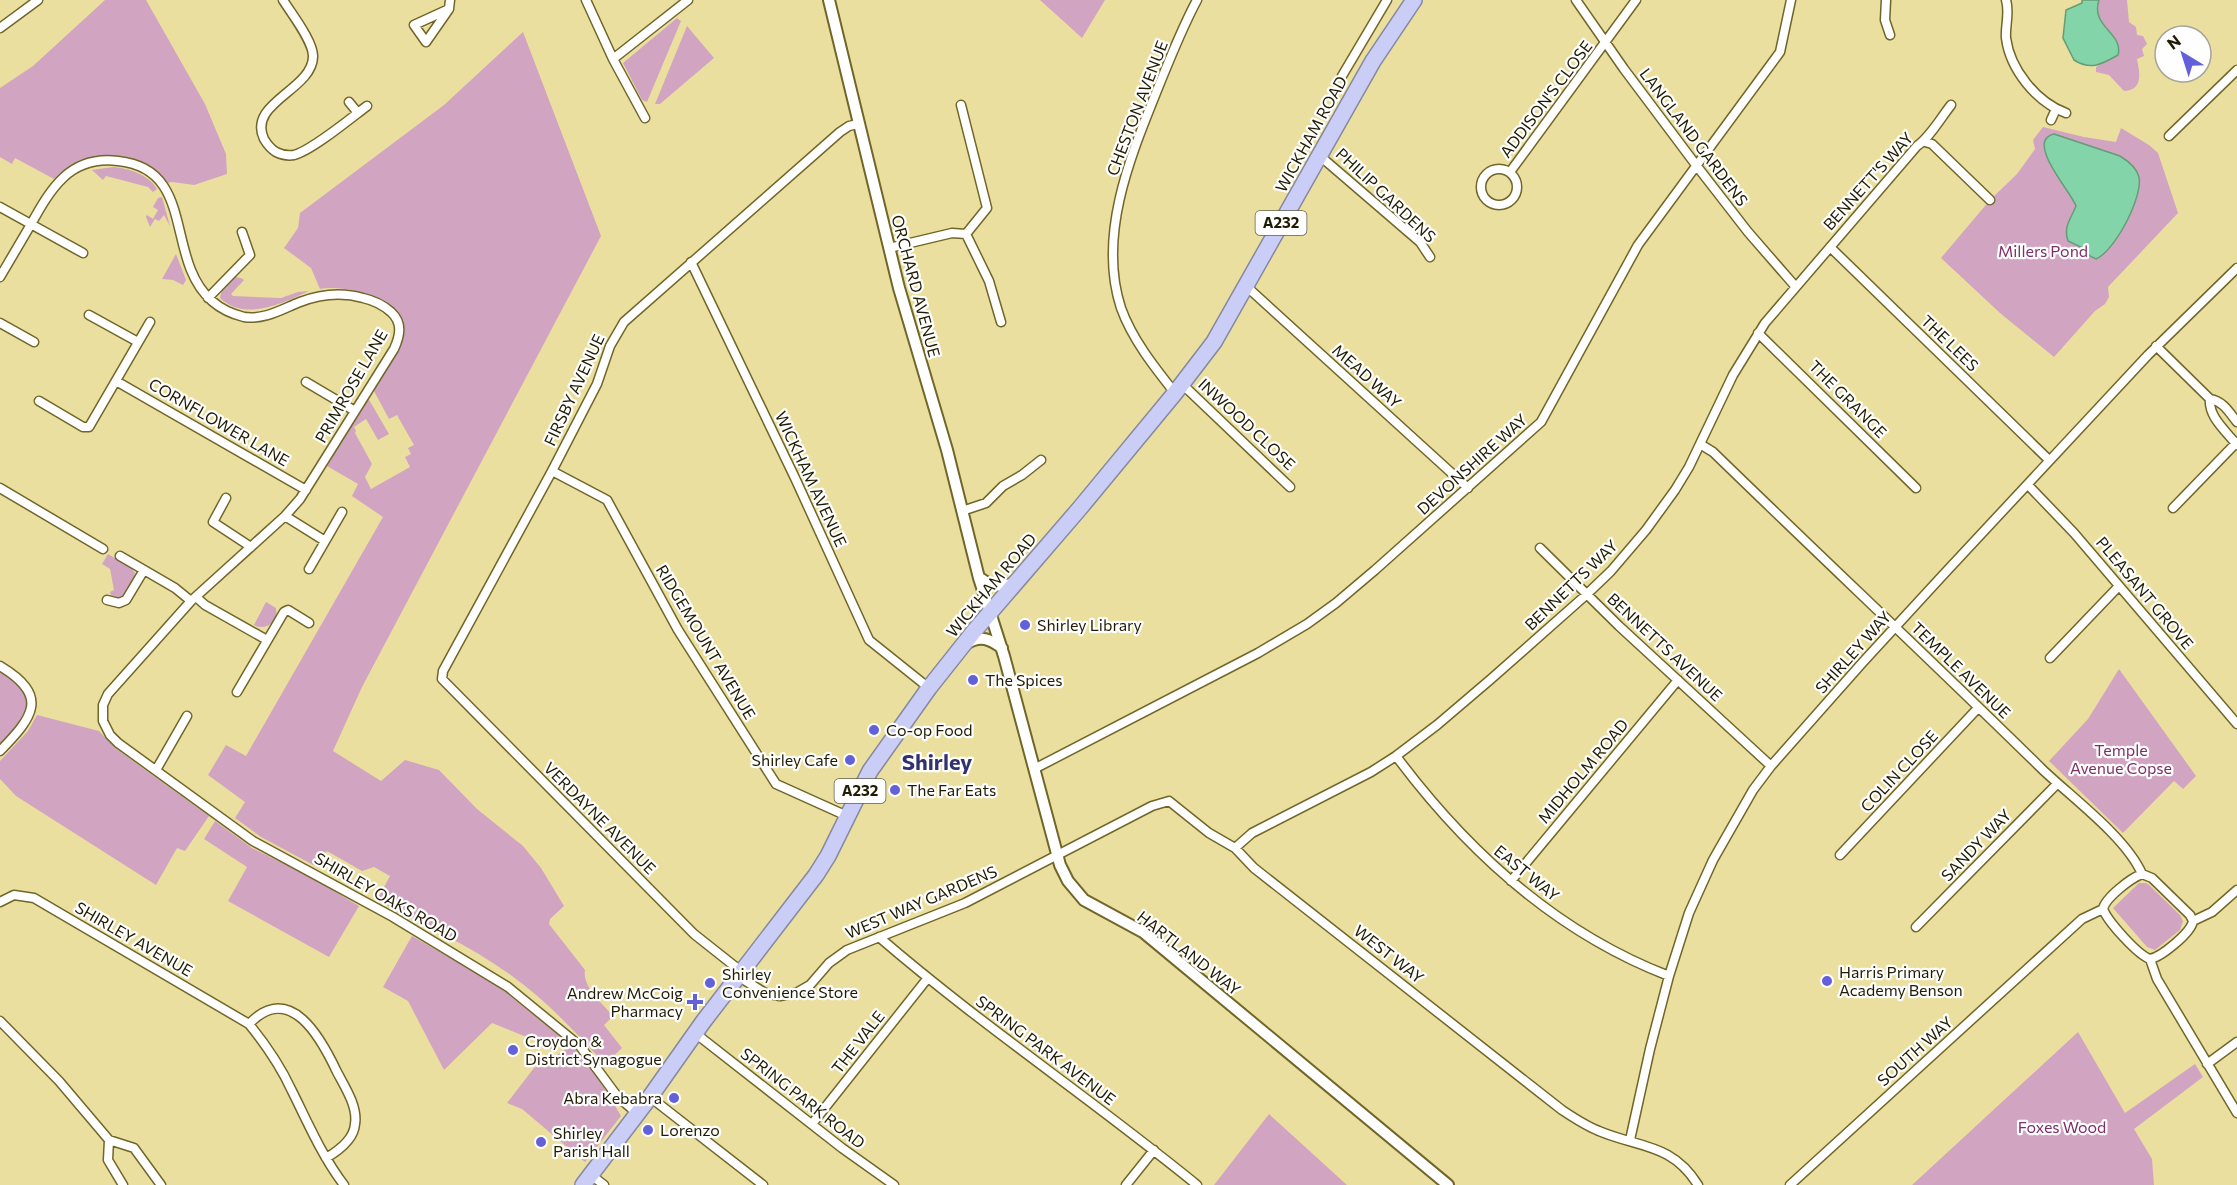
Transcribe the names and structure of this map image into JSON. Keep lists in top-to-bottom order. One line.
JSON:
{"streets":{"highway":["WICKHAM ROAD","A232"],"street":["ADDISON'S CLOSE","CHESTON AVENUE","LANGLAND GARDENS","BENNETT'S WAY","PHILIP GARDENS","ORCHARD AVENUE","THE LEES","MEAD WAY","PRIMROSE LANE","FIRSBY AVENUE","THE GRANGE","CORNFLOWER LANE","INWOOD CLOSE","DEVONSHIRE WAY","WICKHAM AVENUE","BENNETTS WAY","PLEASANT GROVE","RIDGEMOUNT AVENUE","BENNETTS AVENUE","SHIRLEY WAY","TEMPLE AVENUE","MIDHOLM ROAD","COLIN CLOSE","VERDAYNE AVENUE","SANDY WAY","EAST WAY","SHIRLEY OAKS ROAD","WEST WAY GARDENS","SHIRLEY AVENUE","HARTLAND WAY","WEST WAY","THE VALE","SPRING PARK AVENUE","SOUTH WAY","SPRING PARK ROAD"]},"crossings":[["ADDISON'S CLOSE","LANGLAND GARDENS"],["CHESTON AVENUE","WICKHAM ROAD"],["CHESTON AVENUE","INWOOD CLOSE"],["WICKHAM ROAD","PHILIP GARDENS"],["WICKHAM ROAD","ORCHARD AVENUE"],["WICKHAM ROAD","MEAD WAY"],["WICKHAM ROAD","INWOOD CLOSE"],["WICKHAM ROAD","WICKHAM AVENUE"],["WICKHAM ROAD","RIDGEMOUNT AVENUE"],["WICKHAM ROAD","VERDAYNE AVENUE"],["WICKHAM ROAD","SHIRLEY OAKS ROAD"],["WICKHAM ROAD","WEST WAY GARDENS"],["WICKHAM ROAD","HARTLAND WAY"],["WICKHAM ROAD","SPRING PARK ROAD"],["LANGLAND GARDENS","DEVONSHIRE WAY"],["LANGLAND GARDENS","BENNETTS WAY"],["BENNETT'S WAY","THE LEES"],["BENNETT'S WAY","BENNETTS WAY"],["ORCHARD AVENUE","FIRSBY AVENUE"],["ORCHARD AVENUE","HARTLAND WAY"],["THE LEES","BENNETTS WAY"],["THE LEES","SHIRLEY WAY"],["MEAD WAY","DEVONSHIRE WAY"],["PRIMROSE LANE","CORNFLOWER LANE"],["PRIMROSE LANE","SHIRLEY OAKS ROAD"],["FIRSBY AVENUE","WICKHAM AVENUE"],["FIRSBY AVENUE","RIDGEMOUNT AVENUE"],["FIRSBY AVENUE","VERDAYNE AVENUE"],["THE GRANGE","BENNETTS WAY"],["DEVONSHIRE WAY","HARTLAND WAY"],["BENNETTS WAY","BENNETTS AVENUE"],["BENNETTS WAY","TEMPLE AVENUE"],["BENNETTS WAY","EAST WAY"],["BENNETTS WAY","WEST WAY"],["PLEASANT GROVE","SHIRLEY WAY"],["BENNETTS AVENUE","SHIRLEY WAY"],["BENNETTS AVENUE","MIDHOLM ROAD"],["SHIRLEY WAY","TEMPLE AVENUE"],["SHIRLEY WAY","EAST WAY"],["SHIRLEY WAY","WEST WAY"],["TEMPLE AVENUE","COLIN CLOSE"],["TEMPLE AVENUE","SANDY WAY"],["TEMPLE AVENUE","SOUTH WAY"],["MIDHOLM ROAD","EAST WAY"],["VERDAYNE AVENUE","WEST WAY GARDENS"],["WEST WAY GARDENS","HARTLAND WAY"],["WEST WAY GARDENS","WEST WAY"],["WEST WAY GARDENS","SPRING PARK AVENUE"],["HARTLAND WAY","WEST WAY"],["THE VALE","SPRING PARK AVENUE"],["THE VALE","SPRING PARK ROAD"]],"districts":["Shirley"],"parks":["Millers Pond","Temple Avenue Copse","Foxes Wood"],"places":{"other":["Shirley Library","The Spices","Co-op Food","Shirley Cafe","The Far Eats","Harris Primary Academy Benson","Shirley Convenience Store","Croydon & District Synagogue","Abra Kebabra","Lorenzo","Shirley Parish Hall"],"health":["Andrew McCoig Pharmacy"]},"north":"top left"}
